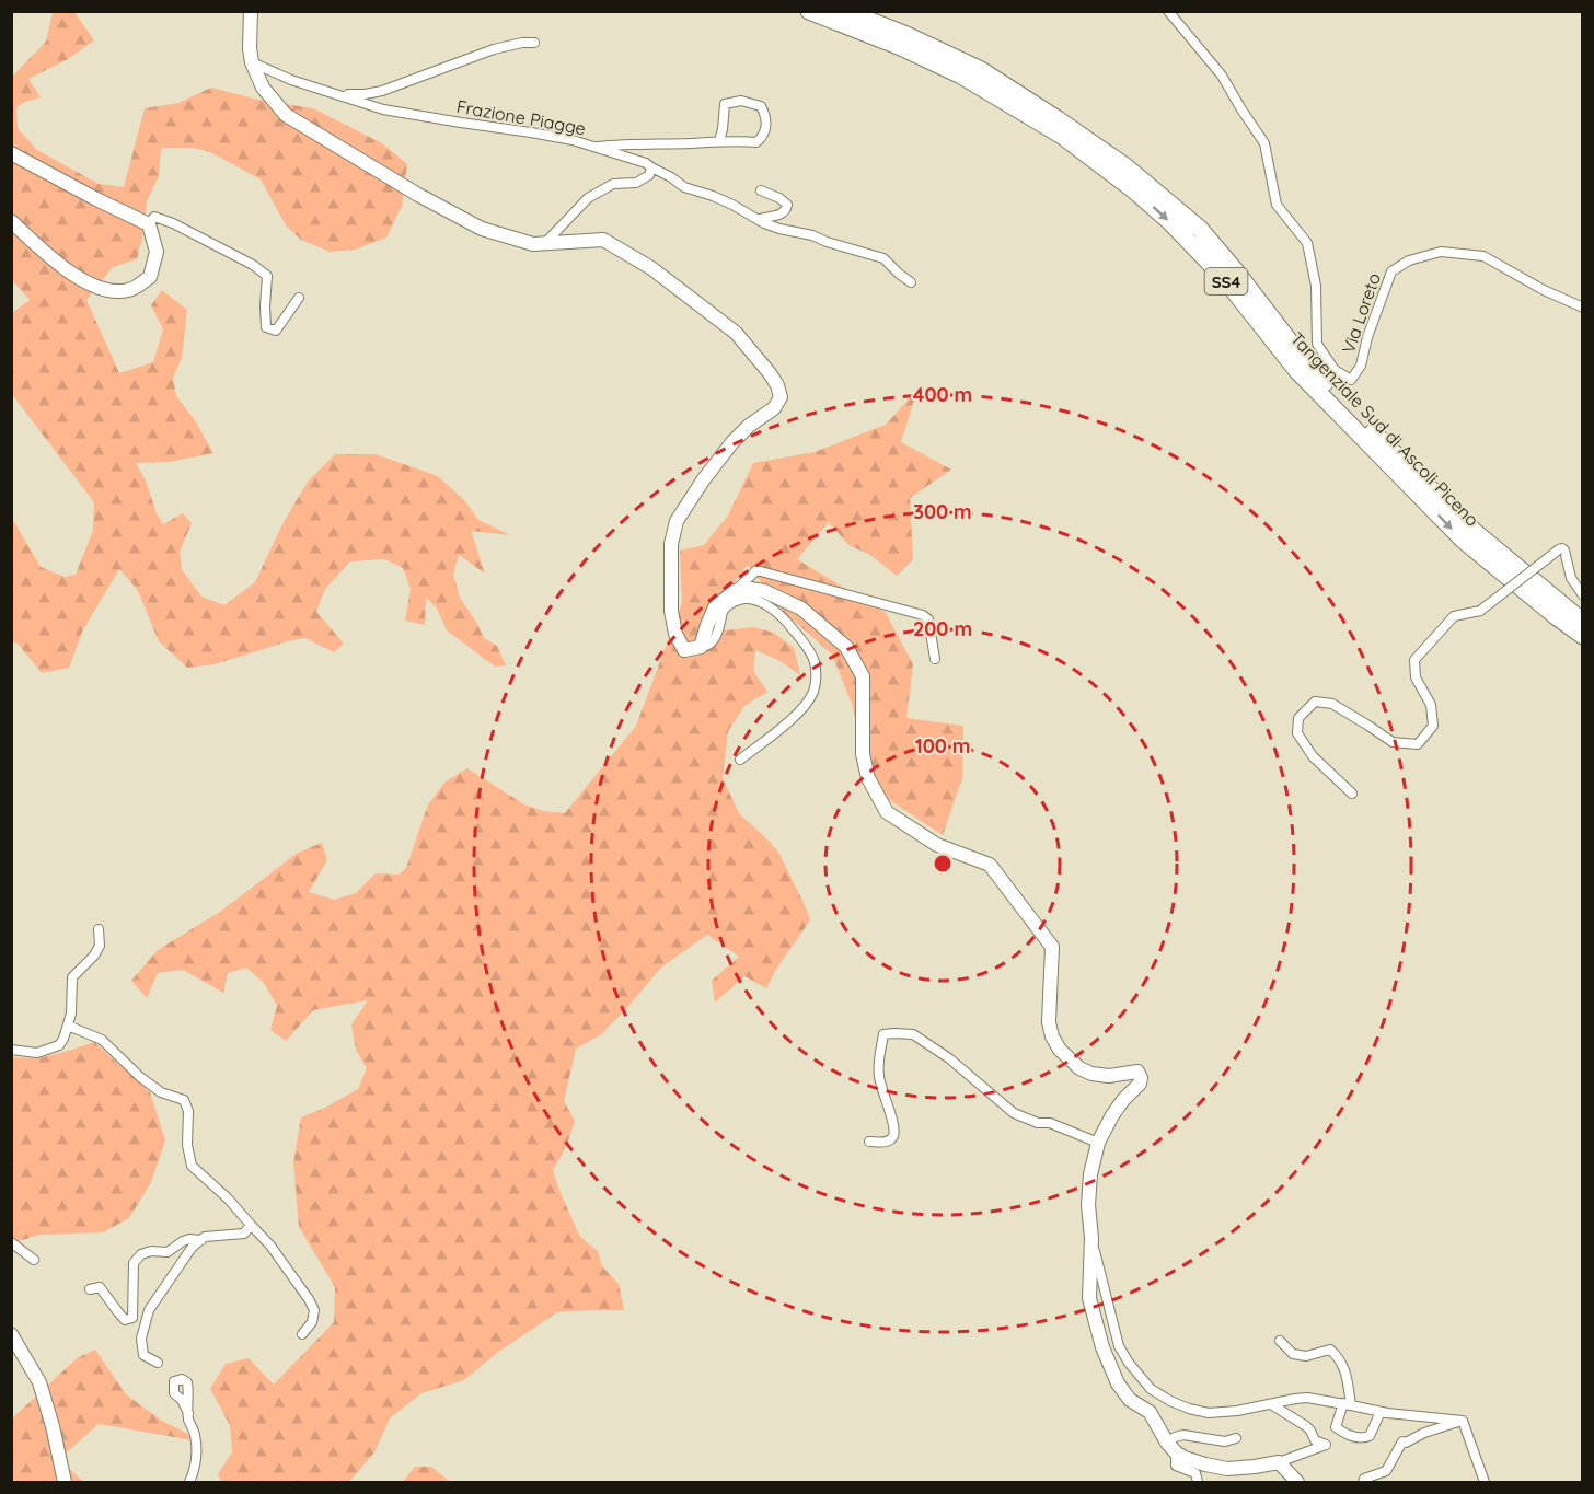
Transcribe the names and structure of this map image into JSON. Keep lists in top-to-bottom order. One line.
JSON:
{"streets":{"highway":["SS4","Tangenziale Sud di Ascoli Piceno"],"street":["Frazione Piagge","Via Loreto"]},"rings":["400 m","300 m","200 m","100 m"]}
